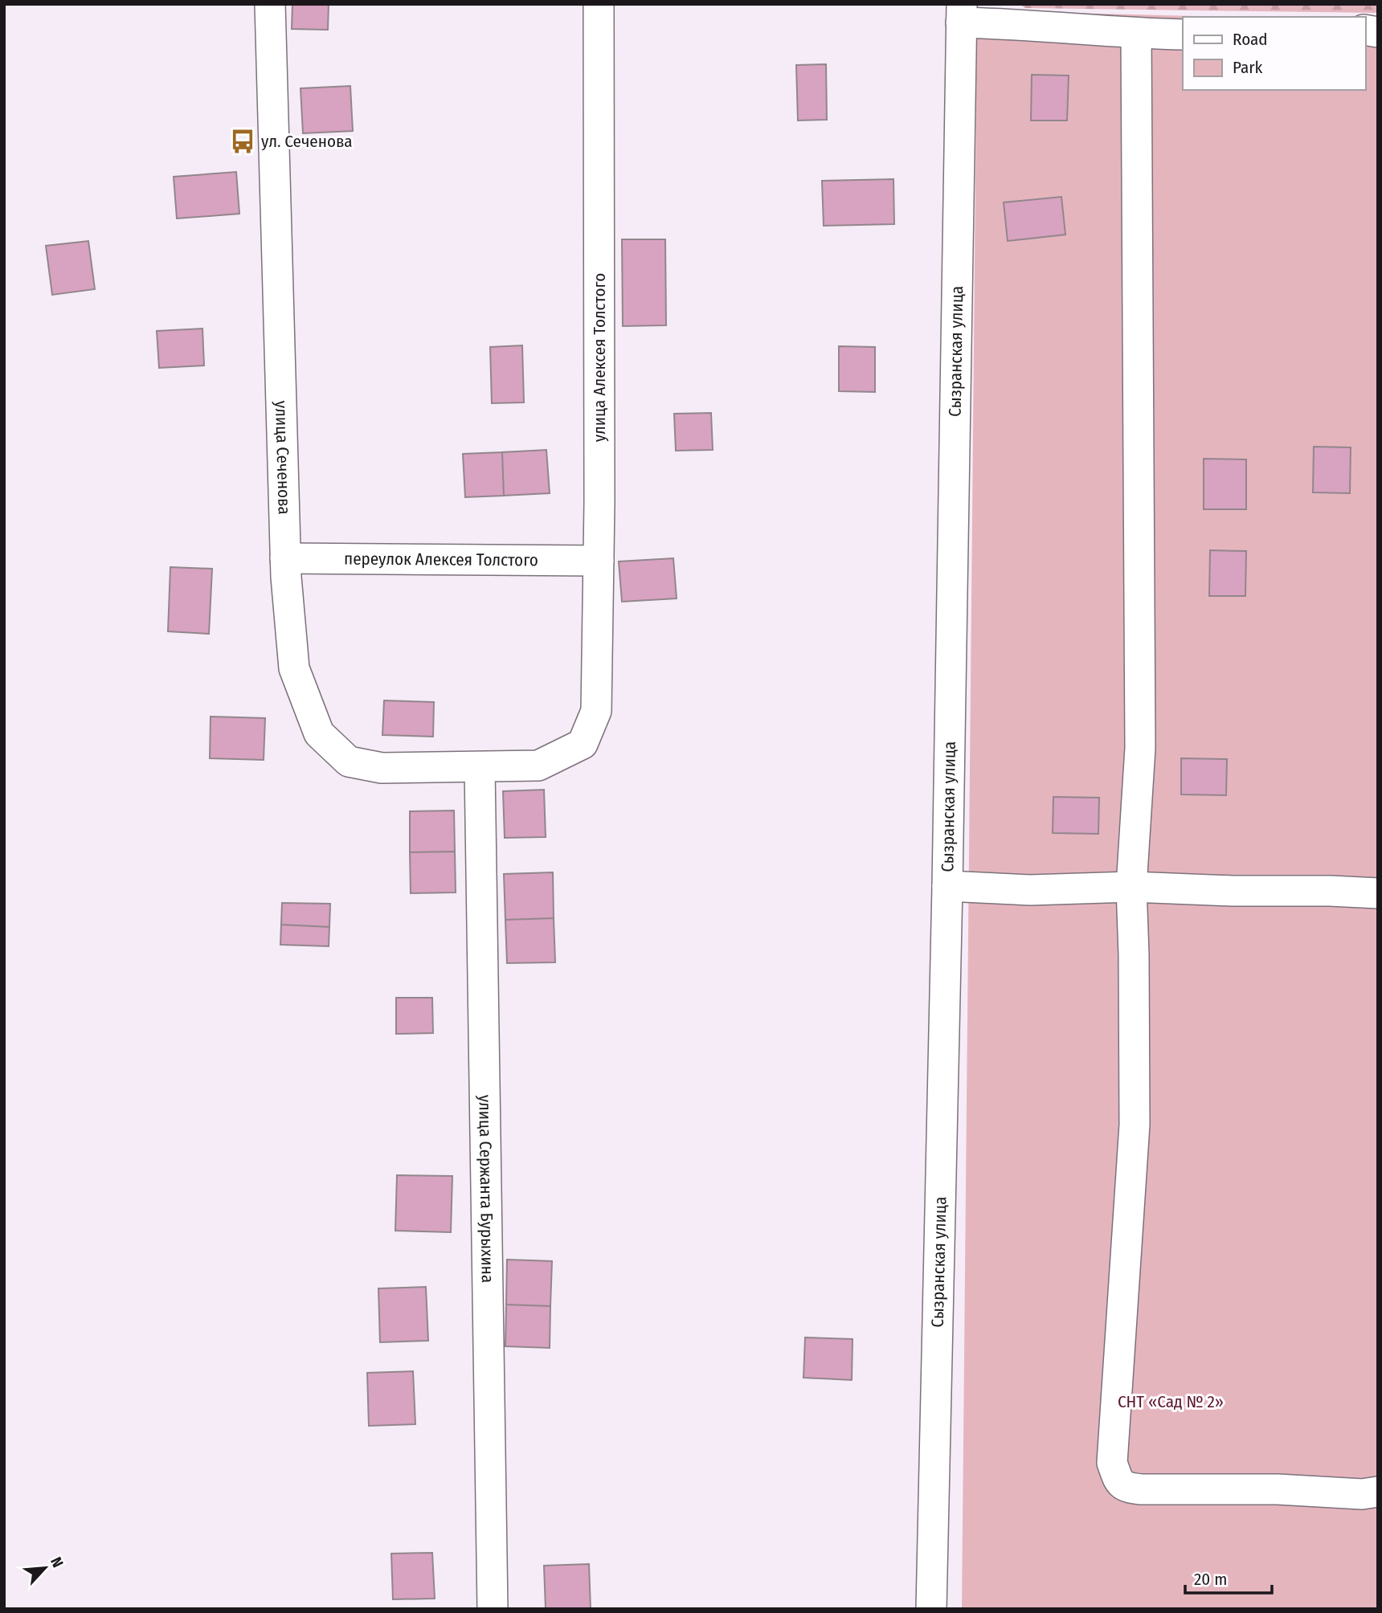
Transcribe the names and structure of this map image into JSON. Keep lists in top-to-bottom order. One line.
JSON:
{"streets":{"street":["Сызранская улица","улица Алексея Толстого","улица Сеченова","переулок Алексея Толстого","улица Сержанта Бурыхина"]},"crossings":[["улица Алексея Толстого","улица Сеченова"],["улица Алексея Толстого","переулок Алексея Толстого"],["улица Алексея Толстого","улица Сержанта Бурыхина"],["улица Сеченова","переулок Алексея Толстого"],["улица Сеченова","улица Сержанта Бурыхина"]],"parks":["СНТ «Сад № 2»"],"places":{"bus stop":["ул. Сеченова"]},"legend":["Road","Park"],"scale_bar":"20 m","north":"top right"}
